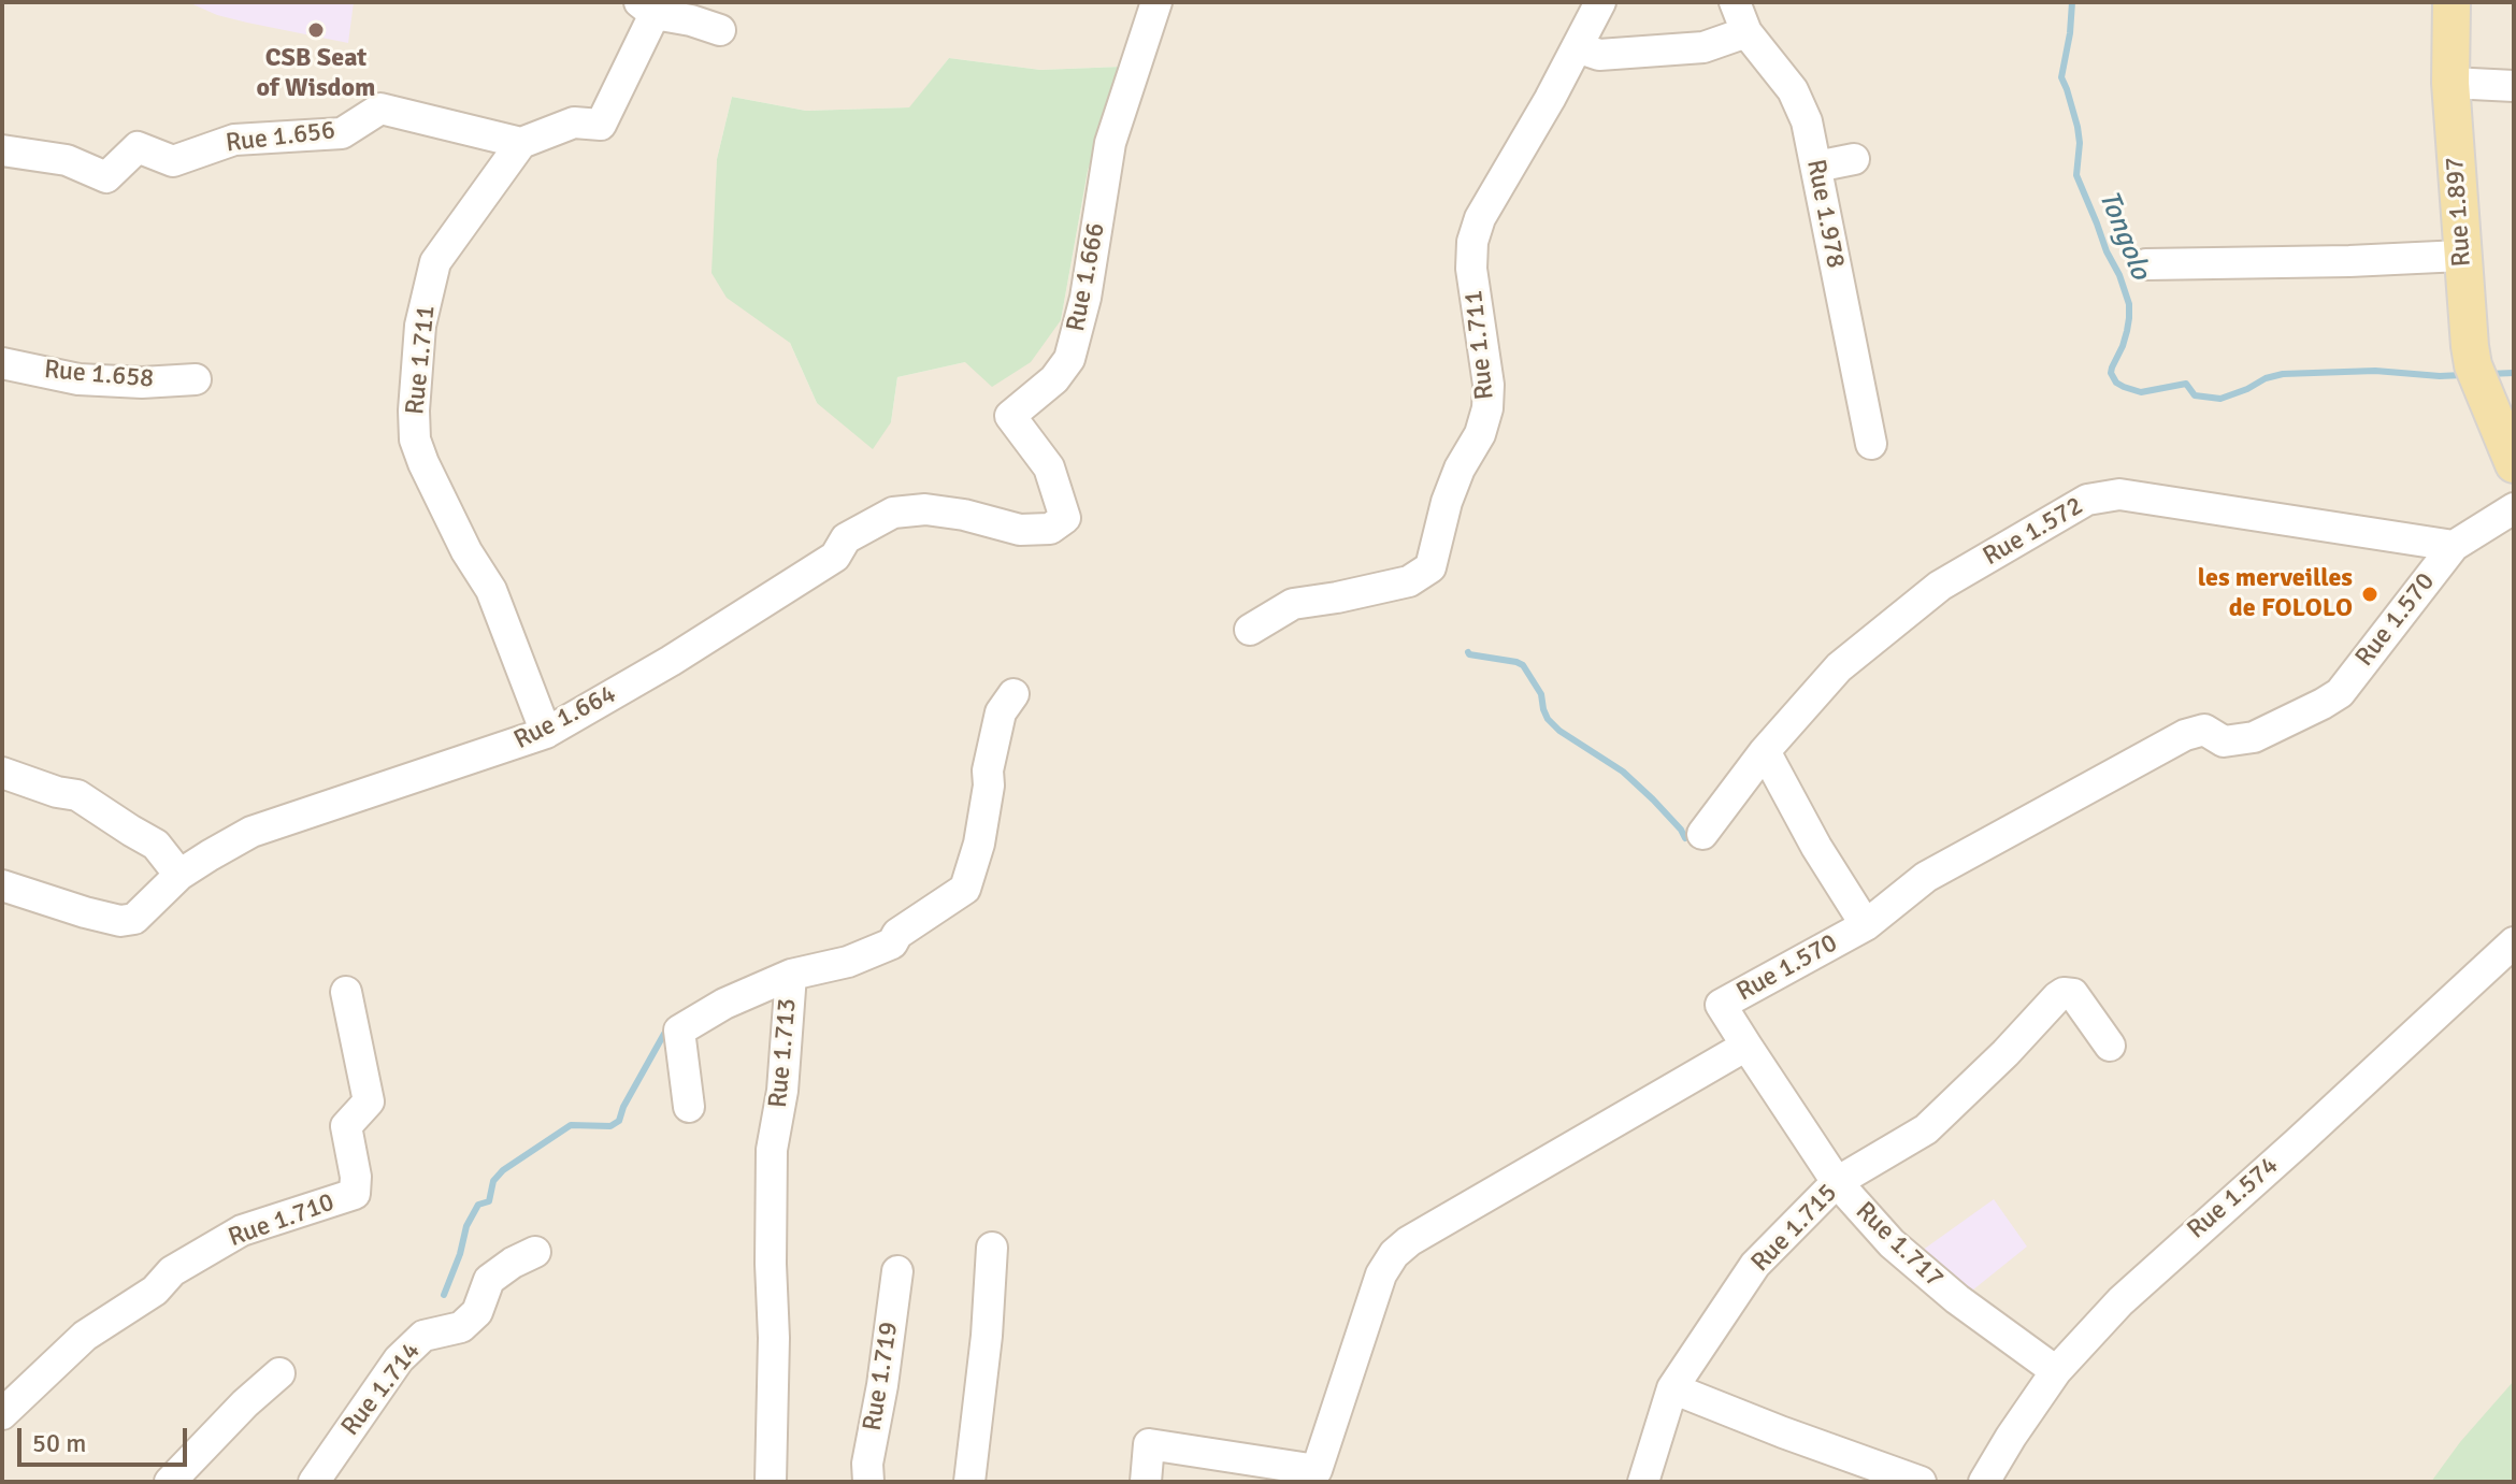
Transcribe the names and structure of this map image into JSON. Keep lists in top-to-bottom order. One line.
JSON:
{"streets":{"main road":["Rue 1.897"],"street":["Rue 1.656","Rue 1.978","Rue 1.666","Rue 1.711","Rue 1.658","Rue 1.572","Rue 1.570","Rue 1.664","Rue 1.713","Rue 1.574","Rue 1.710","Rue 1.715","Rue 1.717","Rue 1.719","Rue 1.714"]},"crossings":[["Rue 1.656","Rue 1.711"],["Rue 1.666","Rue 1.664"],["Rue 1.711","Rue 1.664"],["Rue 1.572","Rue 1.570"],["Rue 1.570","Rue 1.717"],["Rue 1.574","Rue 1.717"],["Rue 1.715","Rue 1.717"]],"water":["Tongolo"],"places":["CSB Seat of Wisdom","les merveilles de FOLOLO"],"scale_bar":"50 m"}
